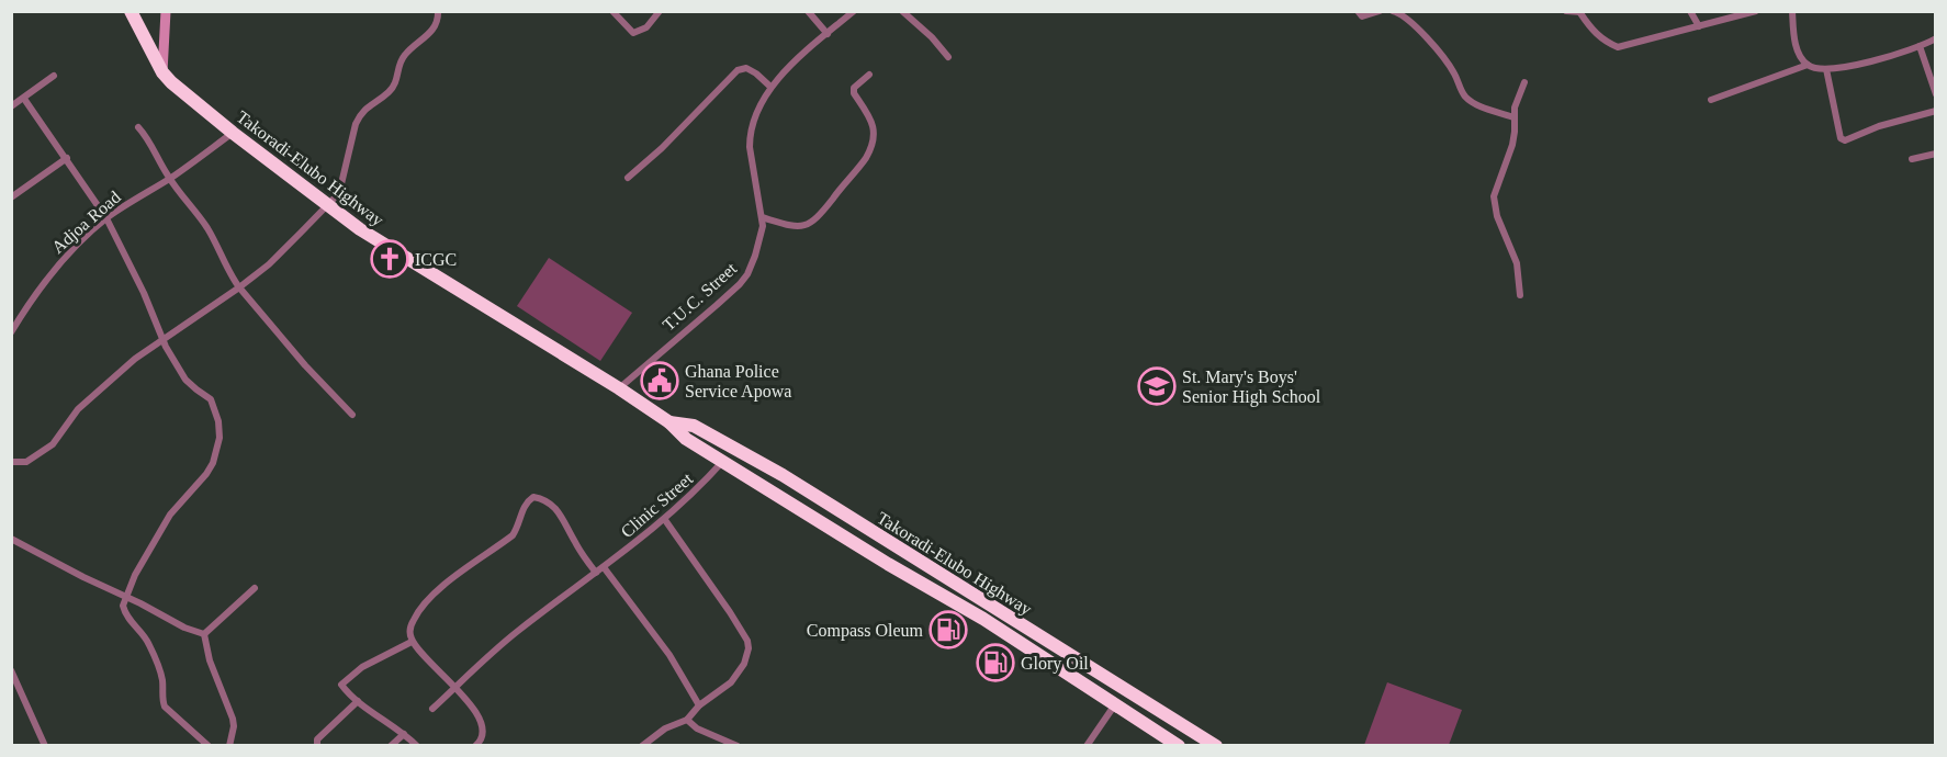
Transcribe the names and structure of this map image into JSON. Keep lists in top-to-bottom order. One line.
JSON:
{"streets":{"highway":["Takoradi-Elubo Highway"],"street":["Adjoa Road","T.U.C. Street","Clinic Street"]},"crossings":[["Takoradi-Elubo Highway","Adjoa Road"],["Takoradi-Elubo Highway","T.U.C. Street"],["Takoradi-Elubo Highway","Clinic Street"]],"places":{"church":["ICGC"],"public building":["Ghana Police Service Apowa"],"school or university":["St. Mary's Boys' Senior High School"],"fuel station":["Compass Oleum","Glory Oil"]}}
